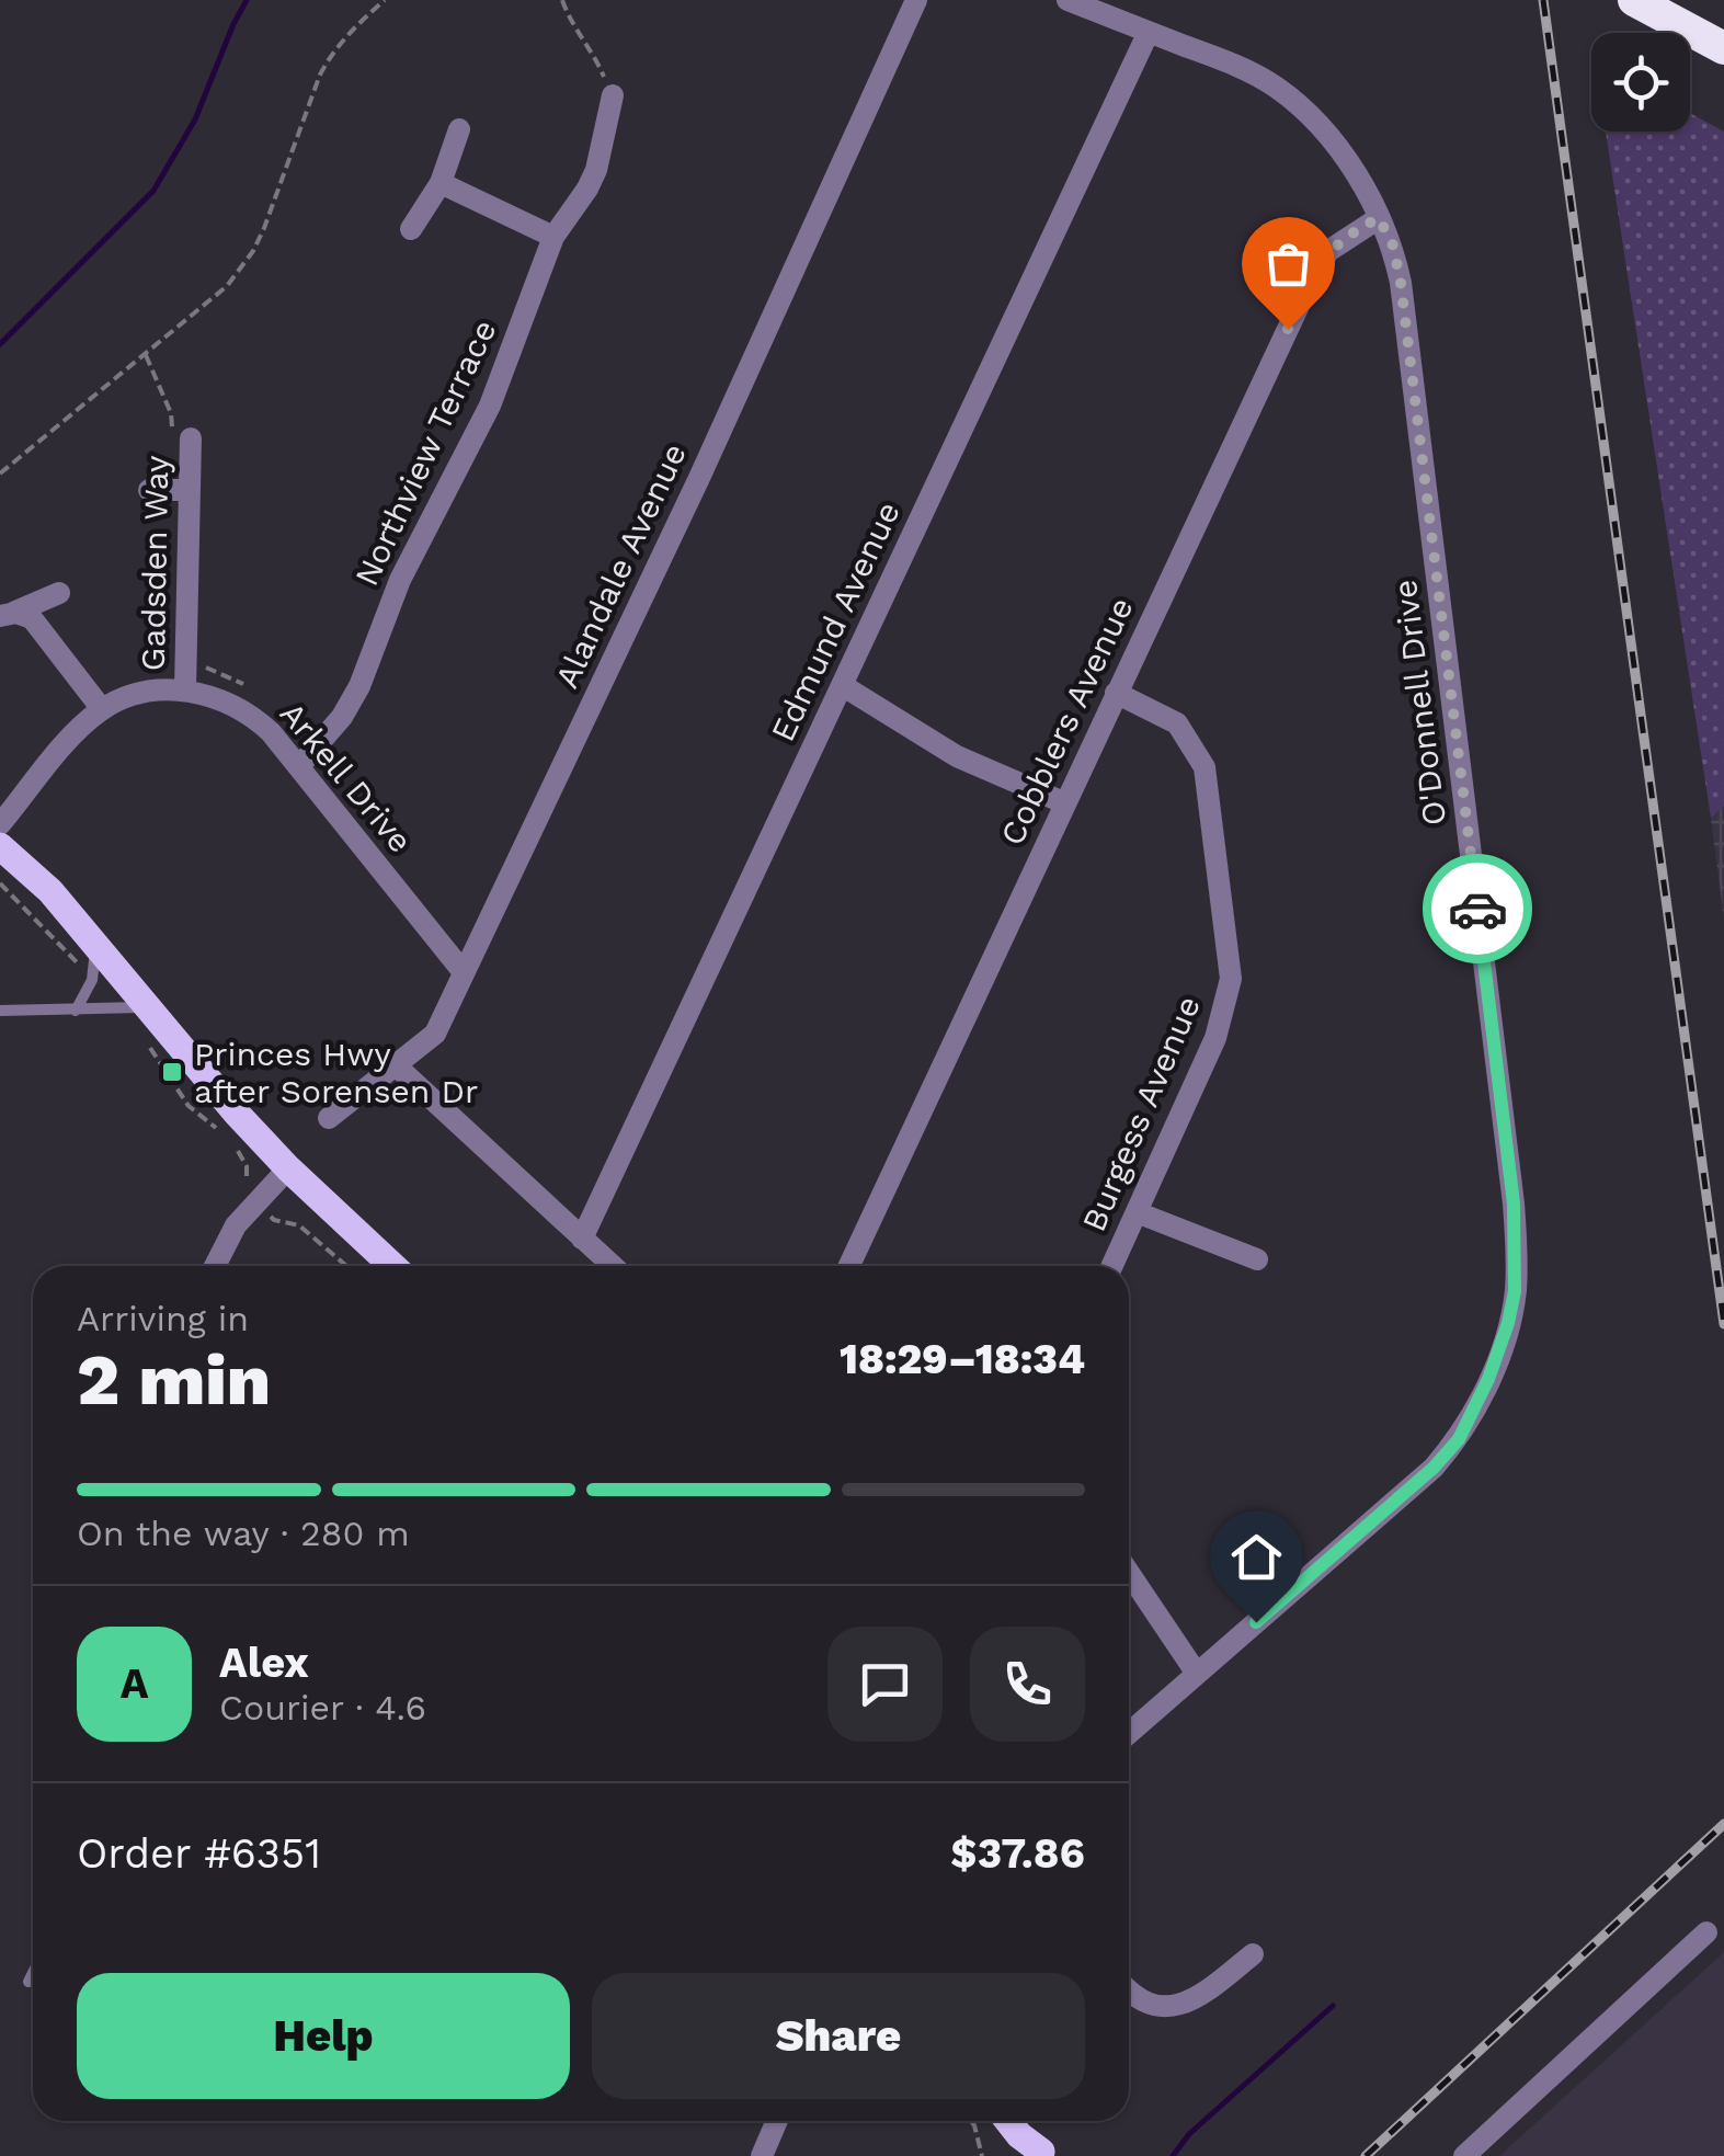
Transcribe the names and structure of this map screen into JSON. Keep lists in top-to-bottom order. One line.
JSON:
{"streets":{"street":["Northview Terrace","Gadsden Way","Alandale Avenue","Edmund Avenue","O'Donnell Drive","Cobblers Avenue","Arkell Drive","Burgess Avenue"]},"crossings":[["Northview Terrace","Arkell Drive"],["Gadsden Way","Arkell Drive"],["Alandale Avenue","Arkell Drive"],["Edmund Avenue","O'Donnell Drive"],["O'Donnell Drive","Cobblers Avenue"],["Cobblers Avenue","Burgess Avenue"]],"places":{"transit":["Princes Hwy after Sorensen Dr"]},"page":{"heading":["2 min","Arriving in","18:29–18:34"],"panel":["Alex","Courier · 4.6","Order #6351","$37.86"],"bar":"On the way · 280 m","round":"A","buttons":["Help","Share"]}}
